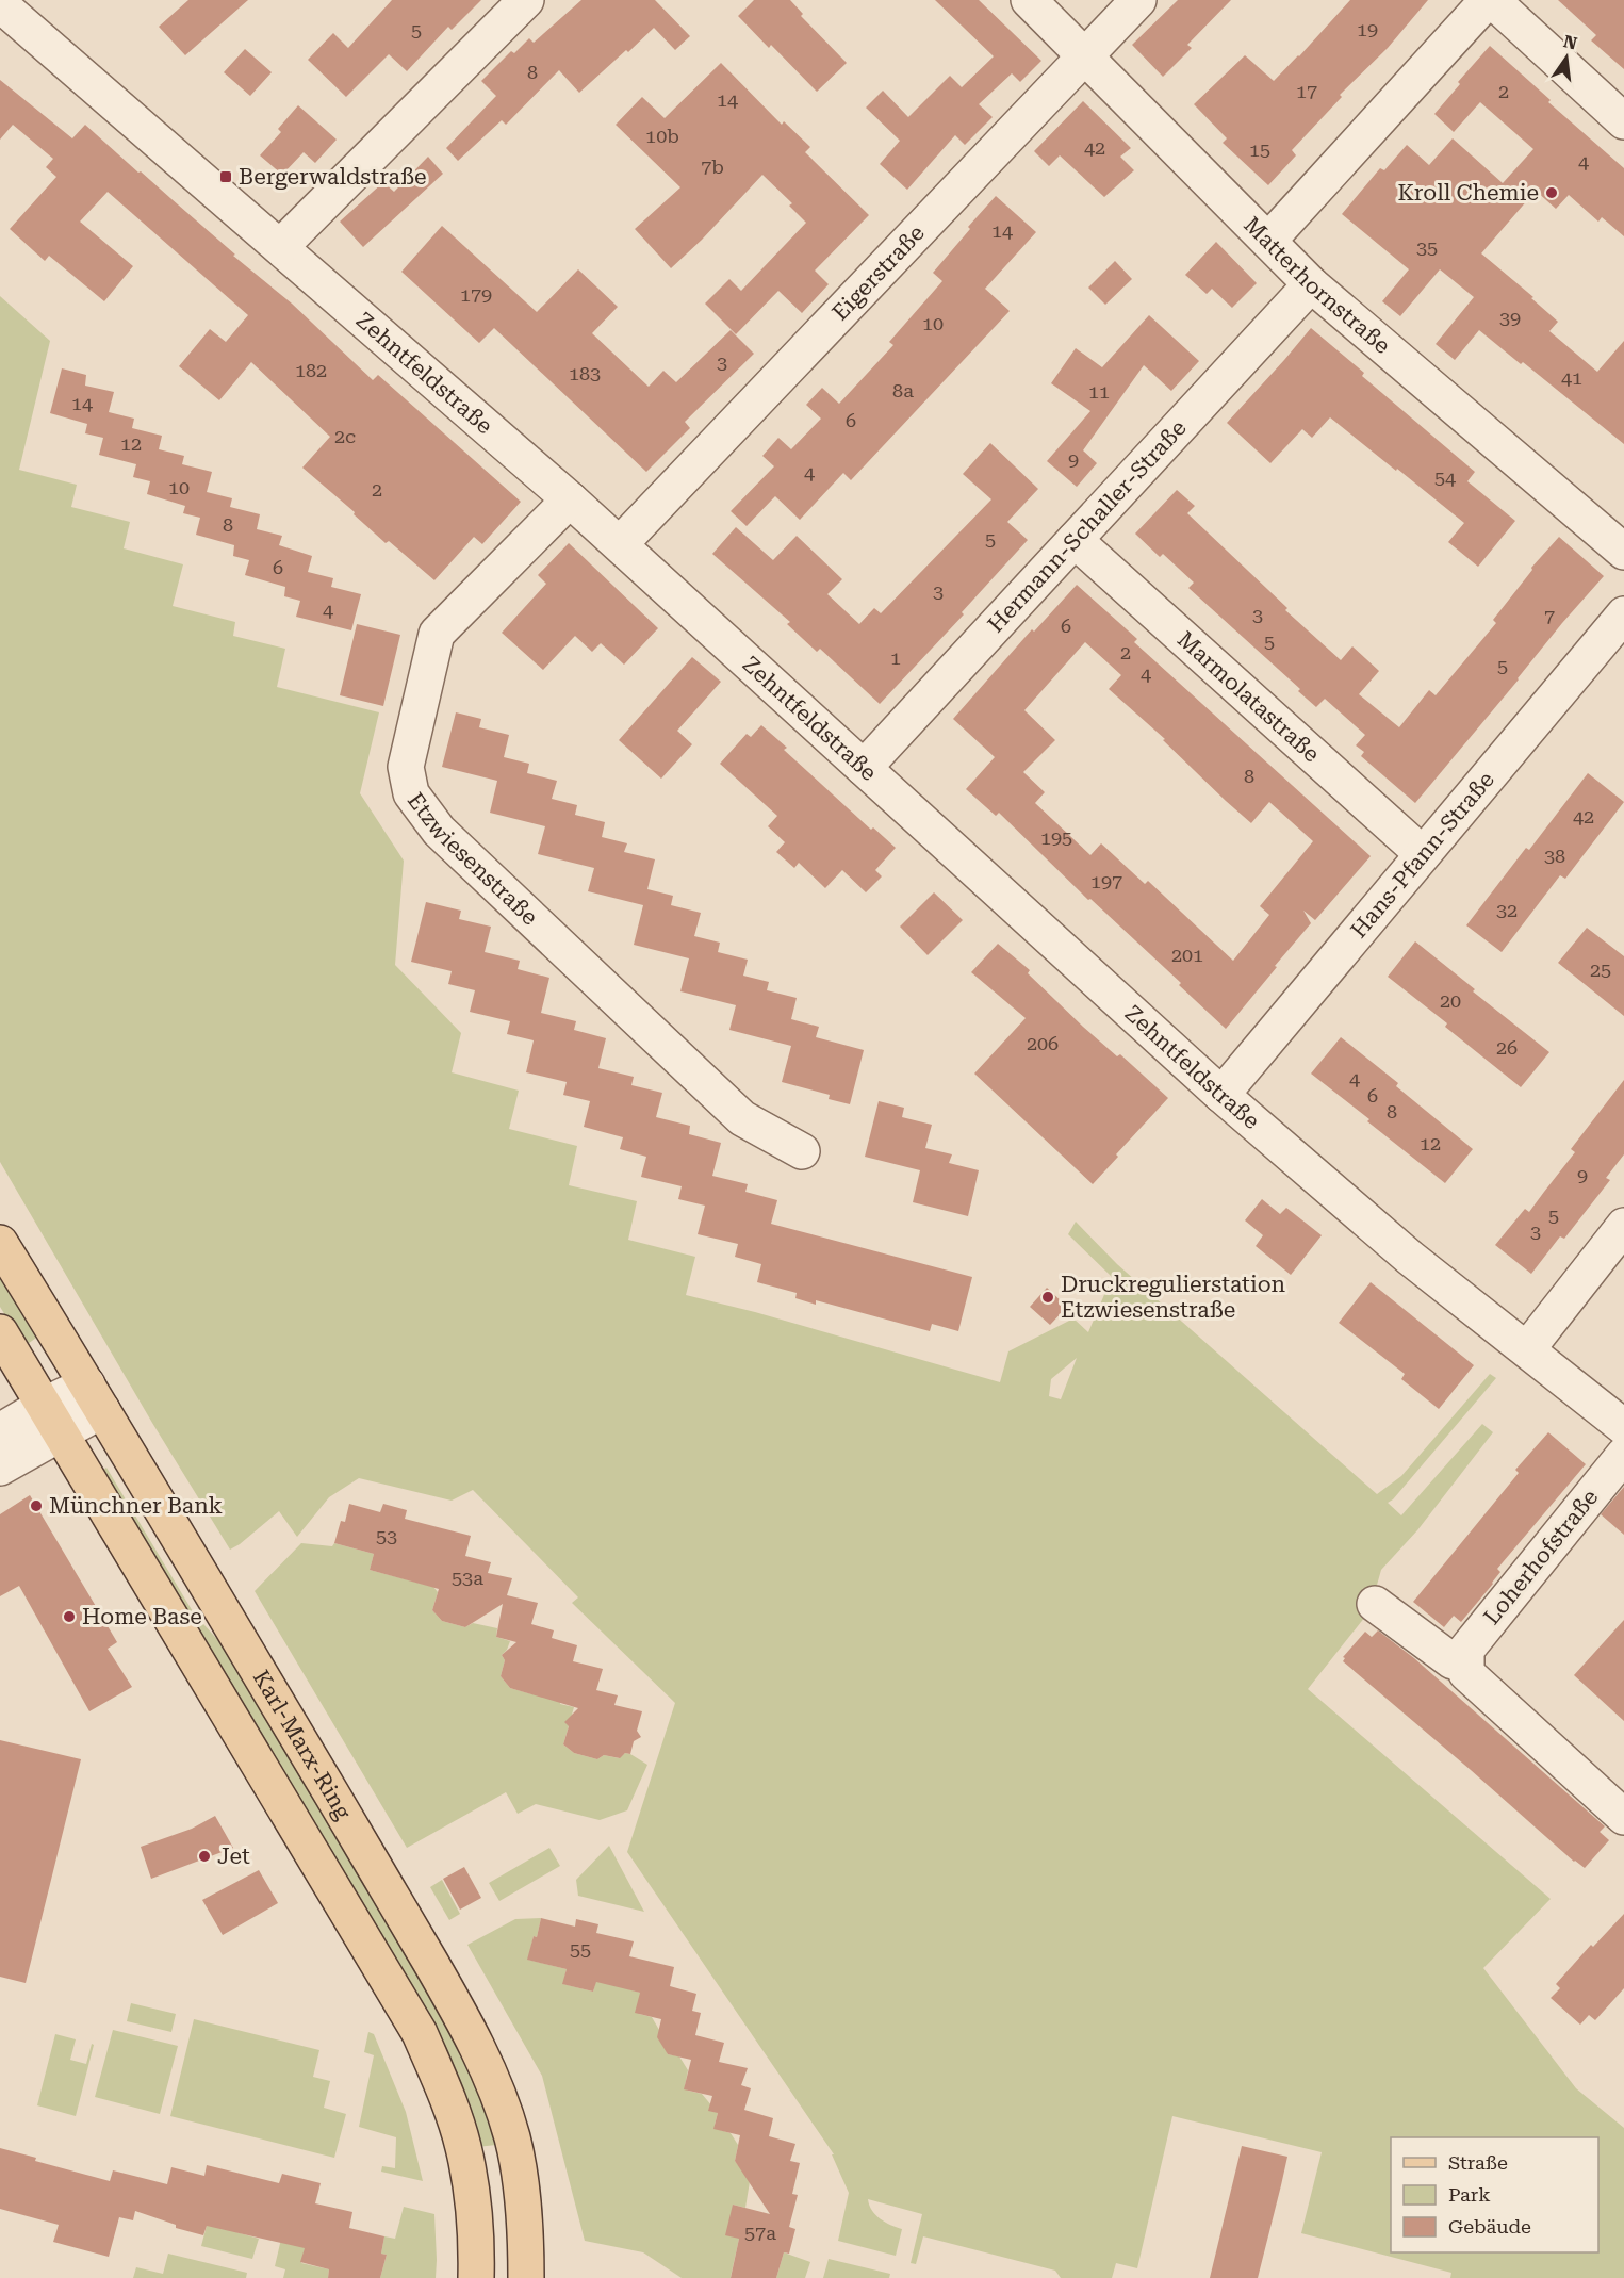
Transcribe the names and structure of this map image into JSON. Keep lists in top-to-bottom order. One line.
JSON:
{"streets":{"main road":["Karl-Marx-Ring"],"street":["Eigerstraße","Matterhornstraße","Zehntfeldstraße","Hermann-Schaller-Straße","Marmolatastraße","Hans-Pfann-Straße","Etzwiesenstraße","Loherhofstraße"]},"crossings":[["Eigerstraße","Matterhornstraße"],["Eigerstraße","Zehntfeldstraße"],["Matterhornstraße","Hermann-Schaller-Straße"],["Zehntfeldstraße","Hermann-Schaller-Straße"],["Zehntfeldstraße","Hans-Pfann-Straße"],["Zehntfeldstraße","Etzwiesenstraße"],["Hermann-Schaller-Straße","Marmolatastraße"],["Marmolatastraße","Hans-Pfann-Straße"]],"places":{"transit":["Bergerwaldstraße"],"other":["Kroll Chemie","Druckregulierstation Etzwiesenstraße","Münchner Bank","Home Base","Jet"]},"house_numbers":["19","5","8","17","2","14","10b","42","15","4","7b","14","35","179","39","10","3","182","183","41","8a","11","14","6","2c","12","9","4","54","10","2","8","5","6","3","4","3","7","6","5","2","1","5","4","8","42","195","38","197","32","201","25","20","206","26","4","6","8","12","9","5","3","53","53a","55","57a"],"legend":["Straße","Park","Gebäude"],"north":"top"}
